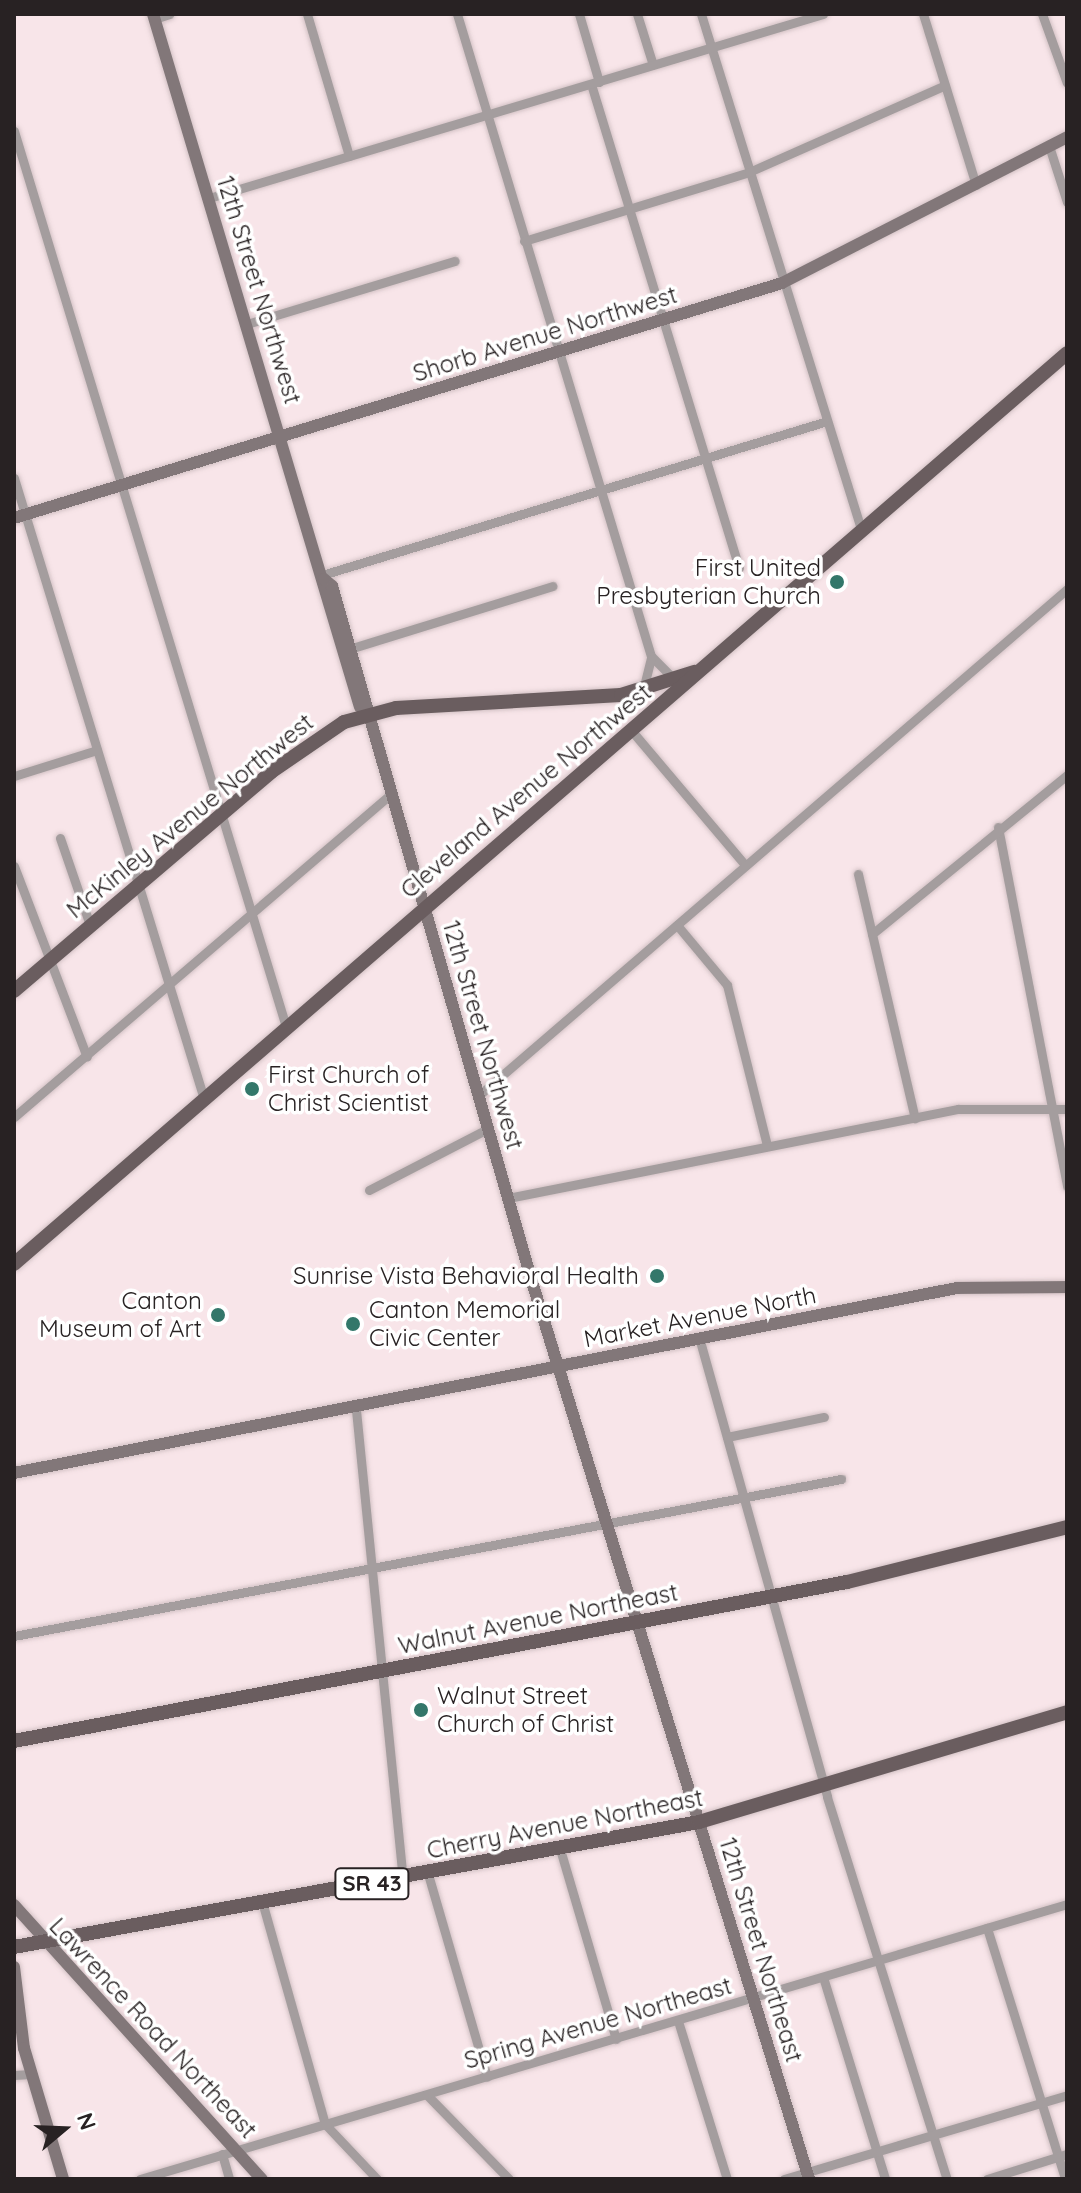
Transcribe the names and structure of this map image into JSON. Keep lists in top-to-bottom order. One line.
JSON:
{"streets":{"main road":["Cleveland Avenue Northwest","McKinley Avenue Northwest","Walnut Avenue Northeast","Cherry Avenue Northeast","SR 43"],"street":["12th Street Northwest","Shorb Avenue Northwest","Market Avenue North","12th Street Northeast","Spring Avenue Northeast","Lawrence Road Northeast"]},"crossings":[["12th Street Northwest","Shorb Avenue Northwest"],["12th Street Northwest","Cleveland Avenue Northwest"],["12th Street Northwest","McKinley Avenue Northwest"],["12th Street Northwest","Market Avenue North"],["12th Street Northwest","12th Street Northeast"],["Cleveland Avenue Northwest","McKinley Avenue Northwest"],["Market Avenue North","12th Street Northeast"],["Walnut Avenue Northeast","12th Street Northeast"],["Cherry Avenue Northeast","12th Street Northeast"],["Cherry Avenue Northeast","Lawrence Road Northeast"],["12th Street Northeast","Spring Avenue Northeast"],["Spring Avenue Northeast","Lawrence Road Northeast"]],"places":["First United Presbyterian Church","First Church of Christ Scientist","Sunrise Vista Behavioral Health","Canton Museum of Art","Canton Memorial Civic Center","Walnut Street Church of Christ"],"north":"right"}
